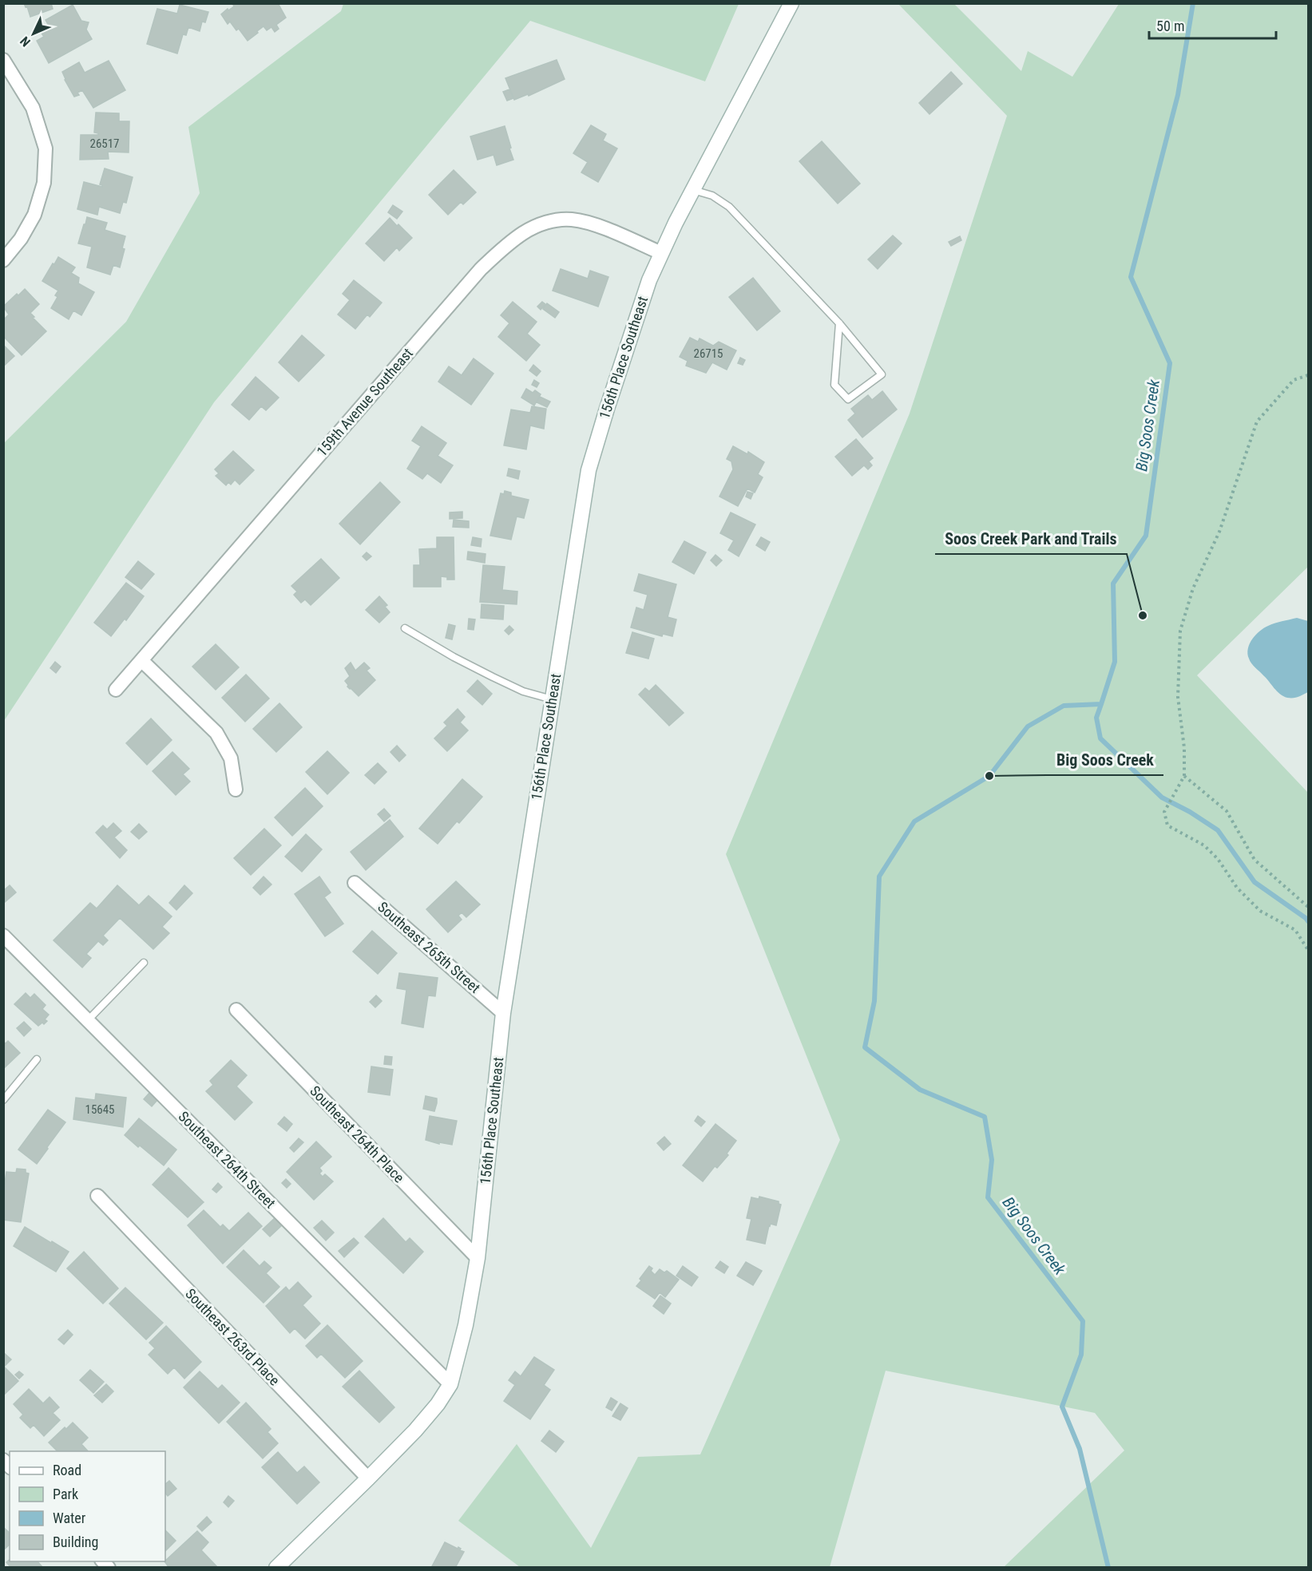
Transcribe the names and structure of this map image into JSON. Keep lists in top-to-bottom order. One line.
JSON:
{"streets":{"street":["156th Place Southeast","159th Avenue Southeast","Southeast 265th Street","Southeast 264th Place","Southeast 264th Street","Southeast 263rd Place"]},"crossings":[["156th Place Southeast","159th Avenue Southeast"],["156th Place Southeast","Southeast 265th Street"],["156th Place Southeast","Southeast 264th Place"],["156th Place Southeast","Southeast 264th Street"],["156th Place Southeast","Southeast 263rd Place"]],"water":["Big Soos Creek"],"places":["Soos Creek Park and Trails","Big Soos Creek"],"house_numbers":["26517","26715","15645"],"legend":["Road","Park","Water","Building"],"scale_bar":"50 m","north":"bottom left"}
